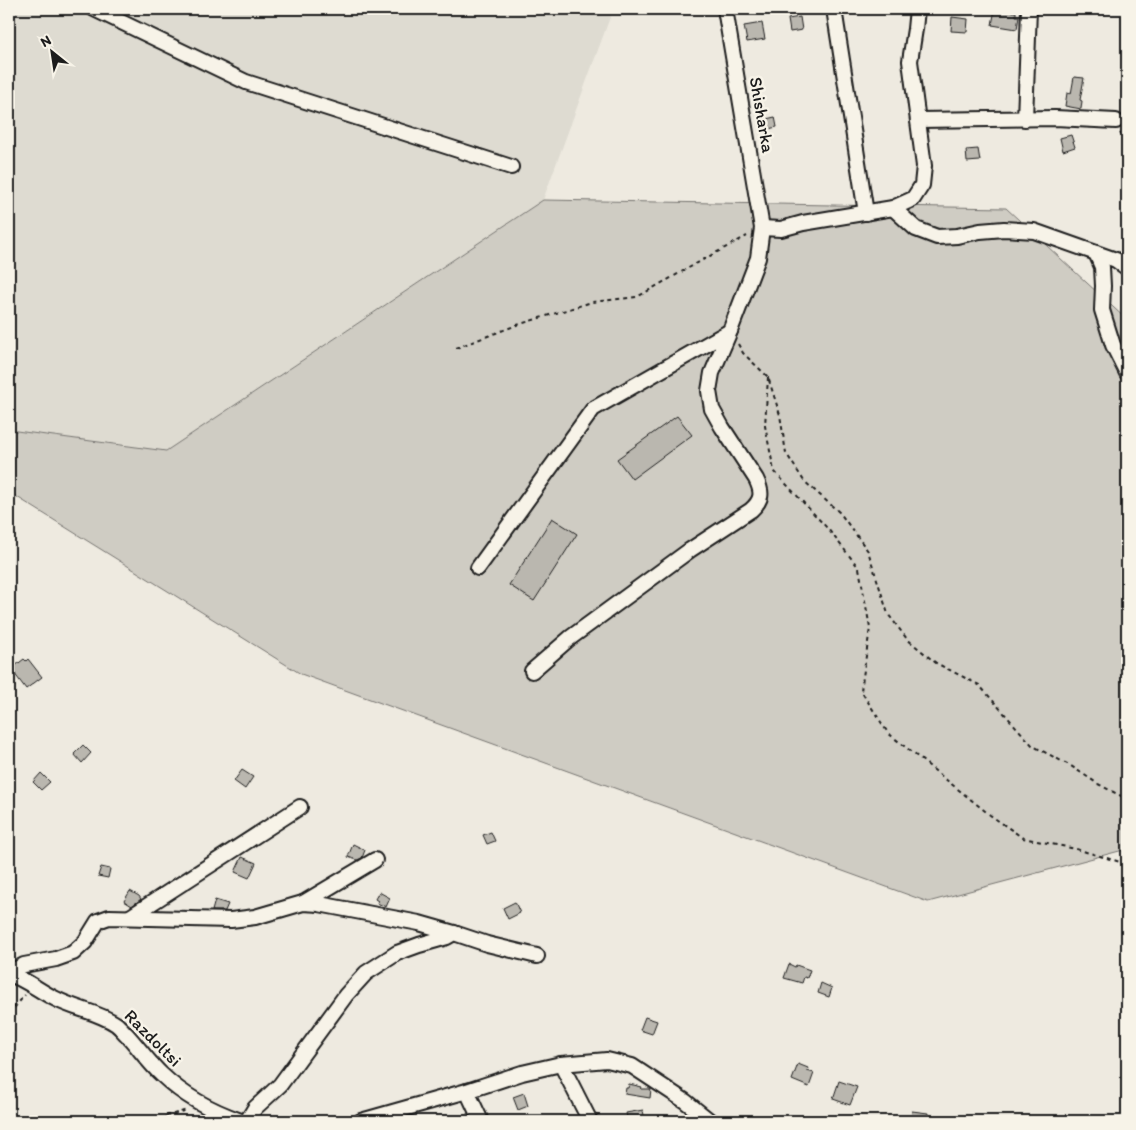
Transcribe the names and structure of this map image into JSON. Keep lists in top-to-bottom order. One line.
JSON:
{"streets":{"street":["Shisharka","Razdoltsi"]},"north":"top left"}
